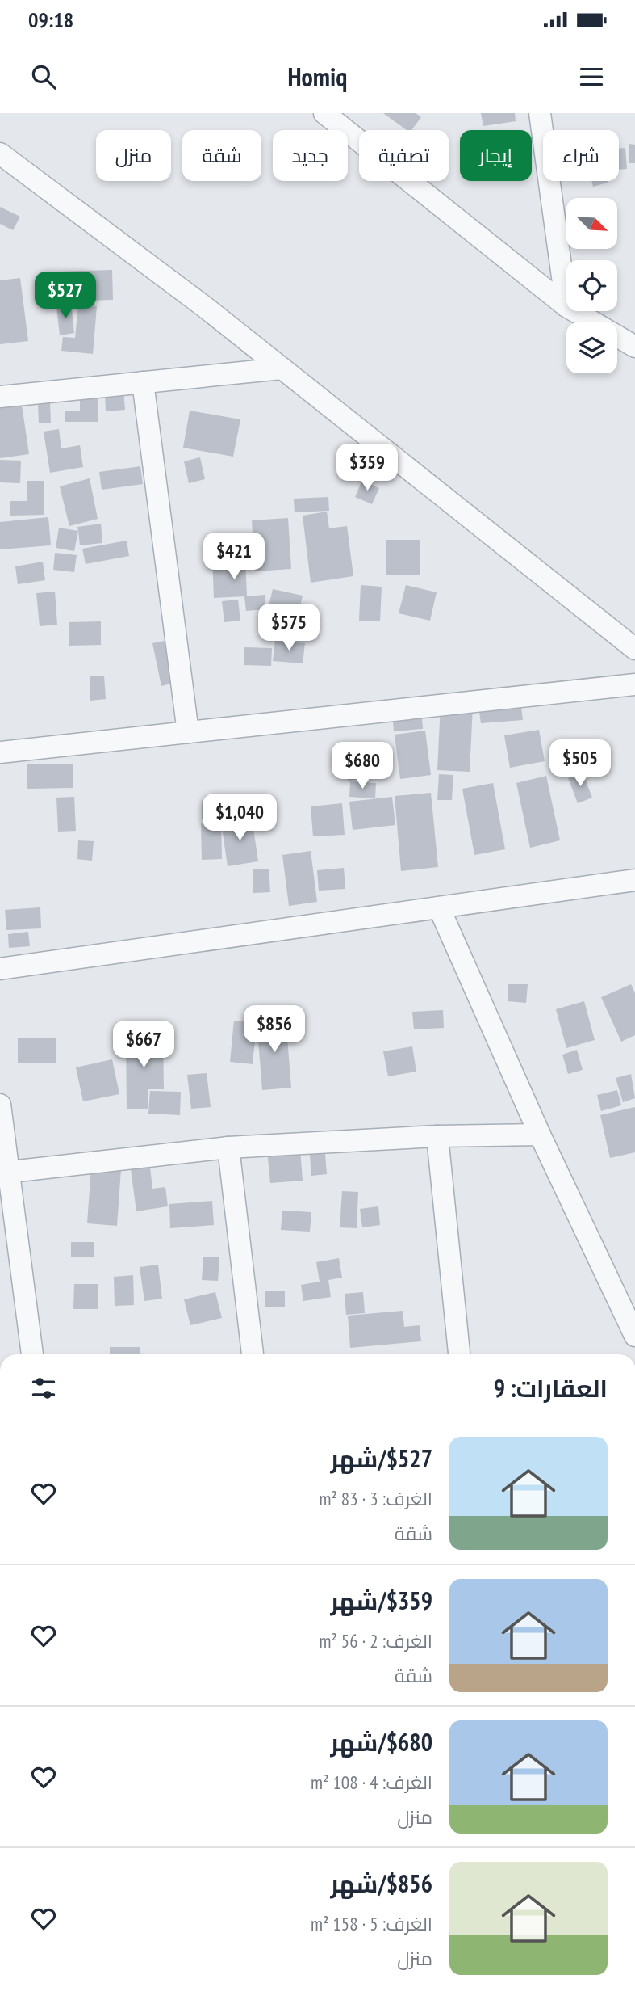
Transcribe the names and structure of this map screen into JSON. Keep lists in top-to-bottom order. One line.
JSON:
{"north":"bottom right","page":{"status":"09:18","header":"Homiq","chip":["شراء","إيجار","تصفية","جديد","شقة","منزل"],"price":["$527","$359","$421","$575","$505","$680","$1,040","$856","$667"],"heading":"العقارات: 9","list":[{"name":"$527/شهر","note":"الغرف: 3 · 83 m² · شقة"},{"name":"$359/شهر","note":"الغرف: 2 · 56 m² · شقة"},{"name":"$680/شهر","note":"الغرف: 4 · 108 m² · منزل"},{"name":"$856/شهر","note":"الغرف: 5 · 158 m² · منزل"}]}}
